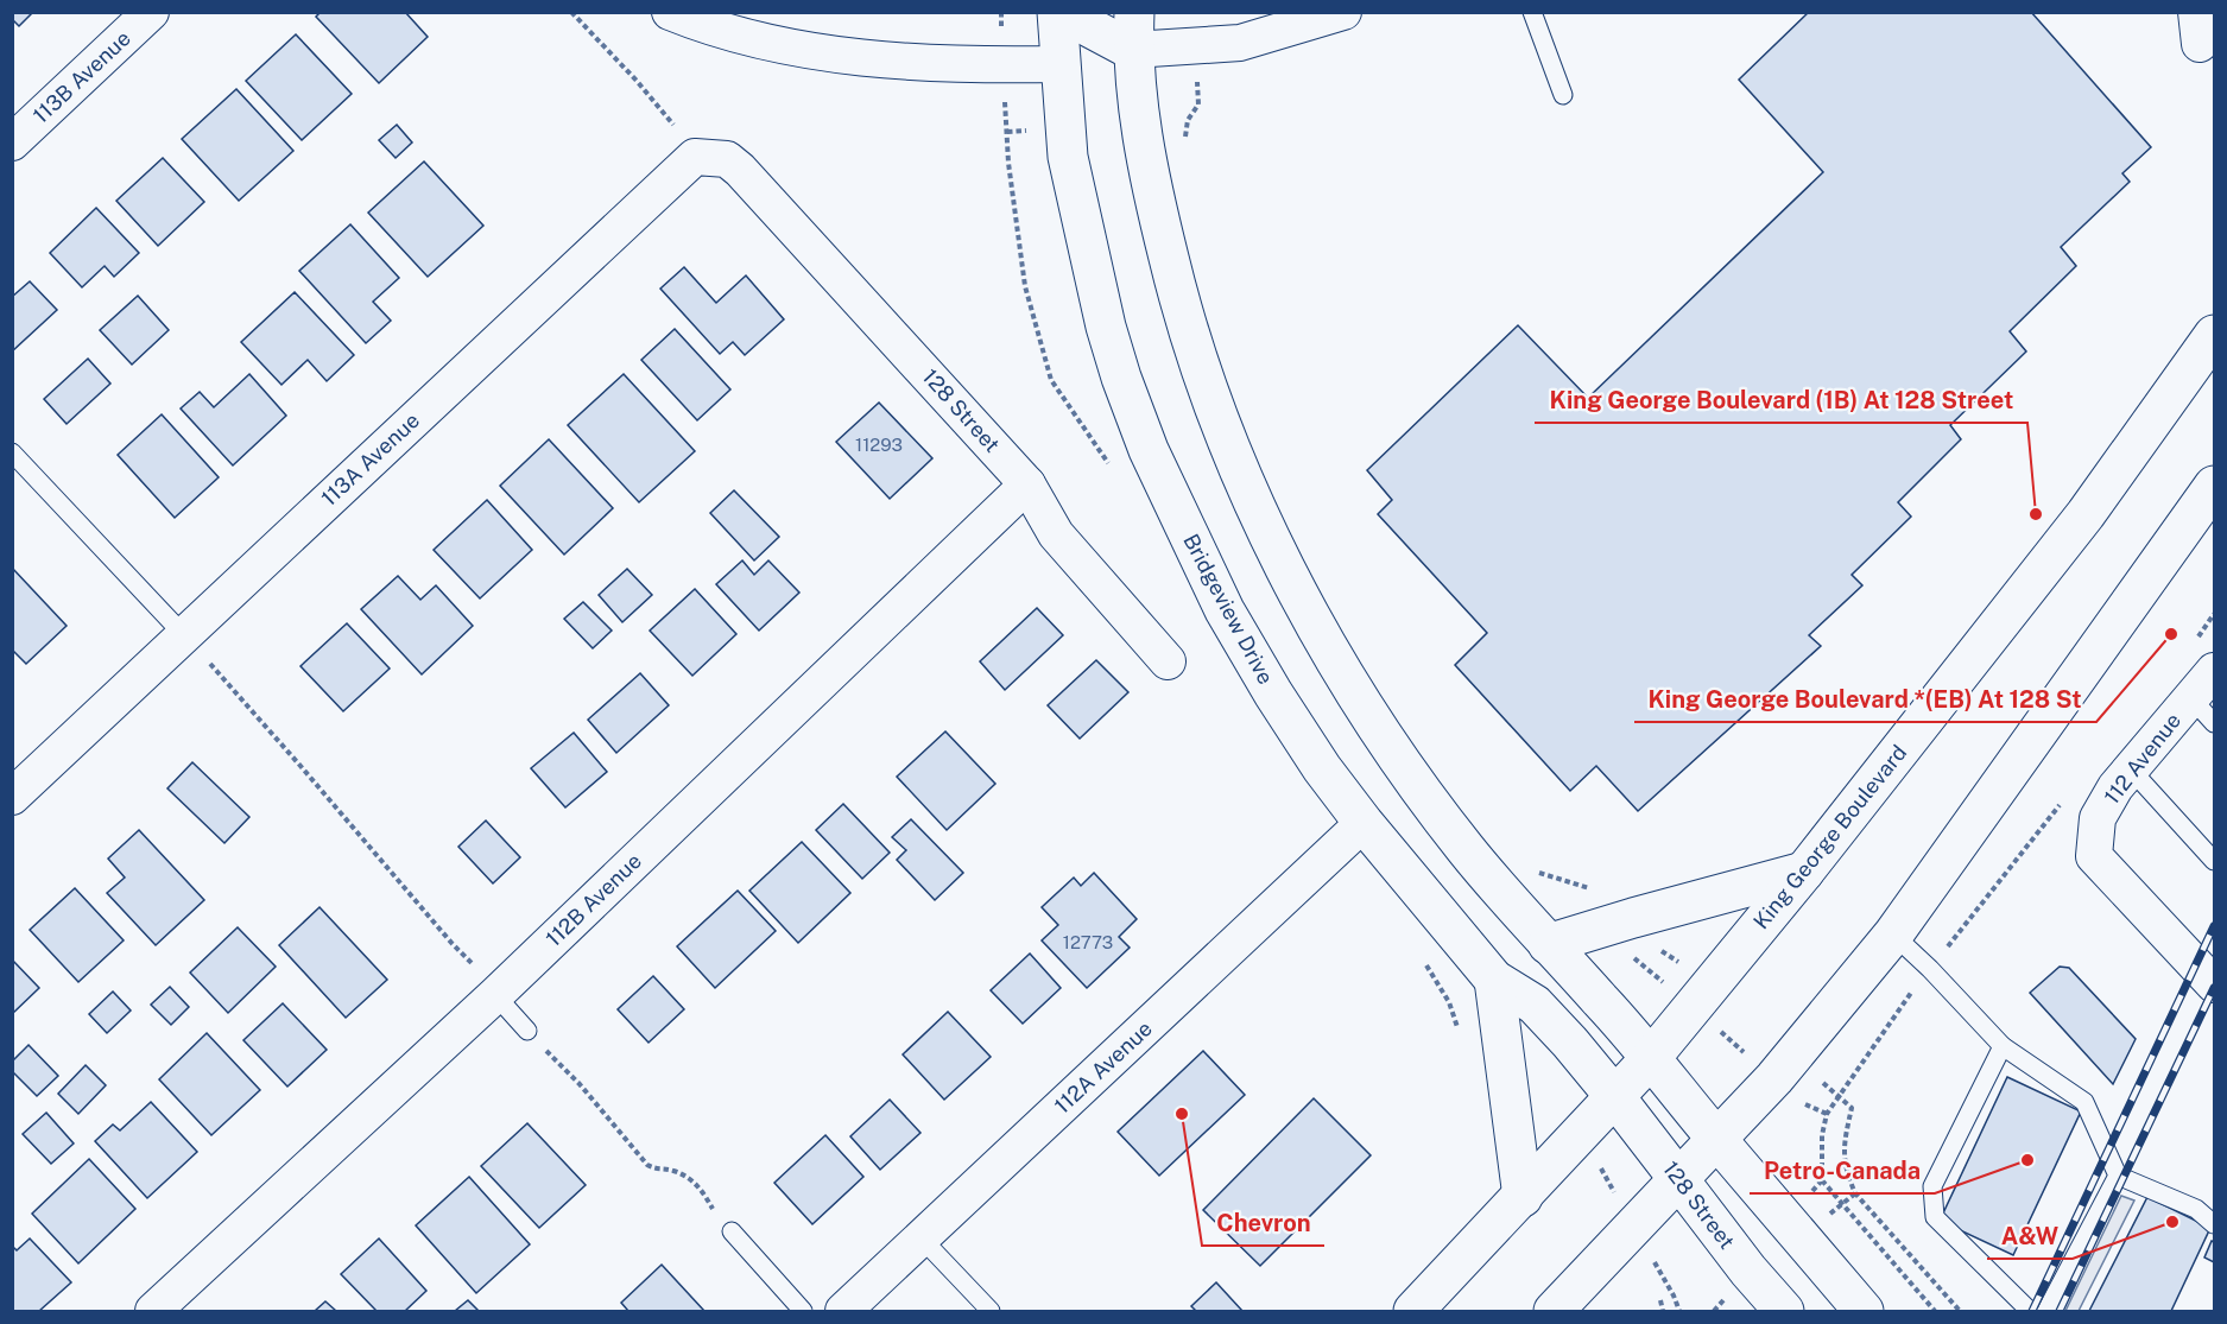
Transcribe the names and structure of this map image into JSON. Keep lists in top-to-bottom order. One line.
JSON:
{"streets":{"main road":["128 Street","Bridgeview Drive","King George Boulevard"],"street":["113B Avenue","113A Avenue","112 Avenue","112B Avenue","112A Avenue"]},"crossings":[["128 Street","113A Avenue"],["128 Street","Bridgeview Drive"],["128 Street","King George Boulevard"],["128 Street","112B Avenue"],["Bridgeview Drive","King George Boulevard"],["Bridgeview Drive","112A Avenue"]],"places":["King George Boulevard (1B) At 128 Street","King George Boulevard *(EB) At 128 St","Chevron","Petro-Canada","A&W"],"house_numbers":["11293","12773"]}
